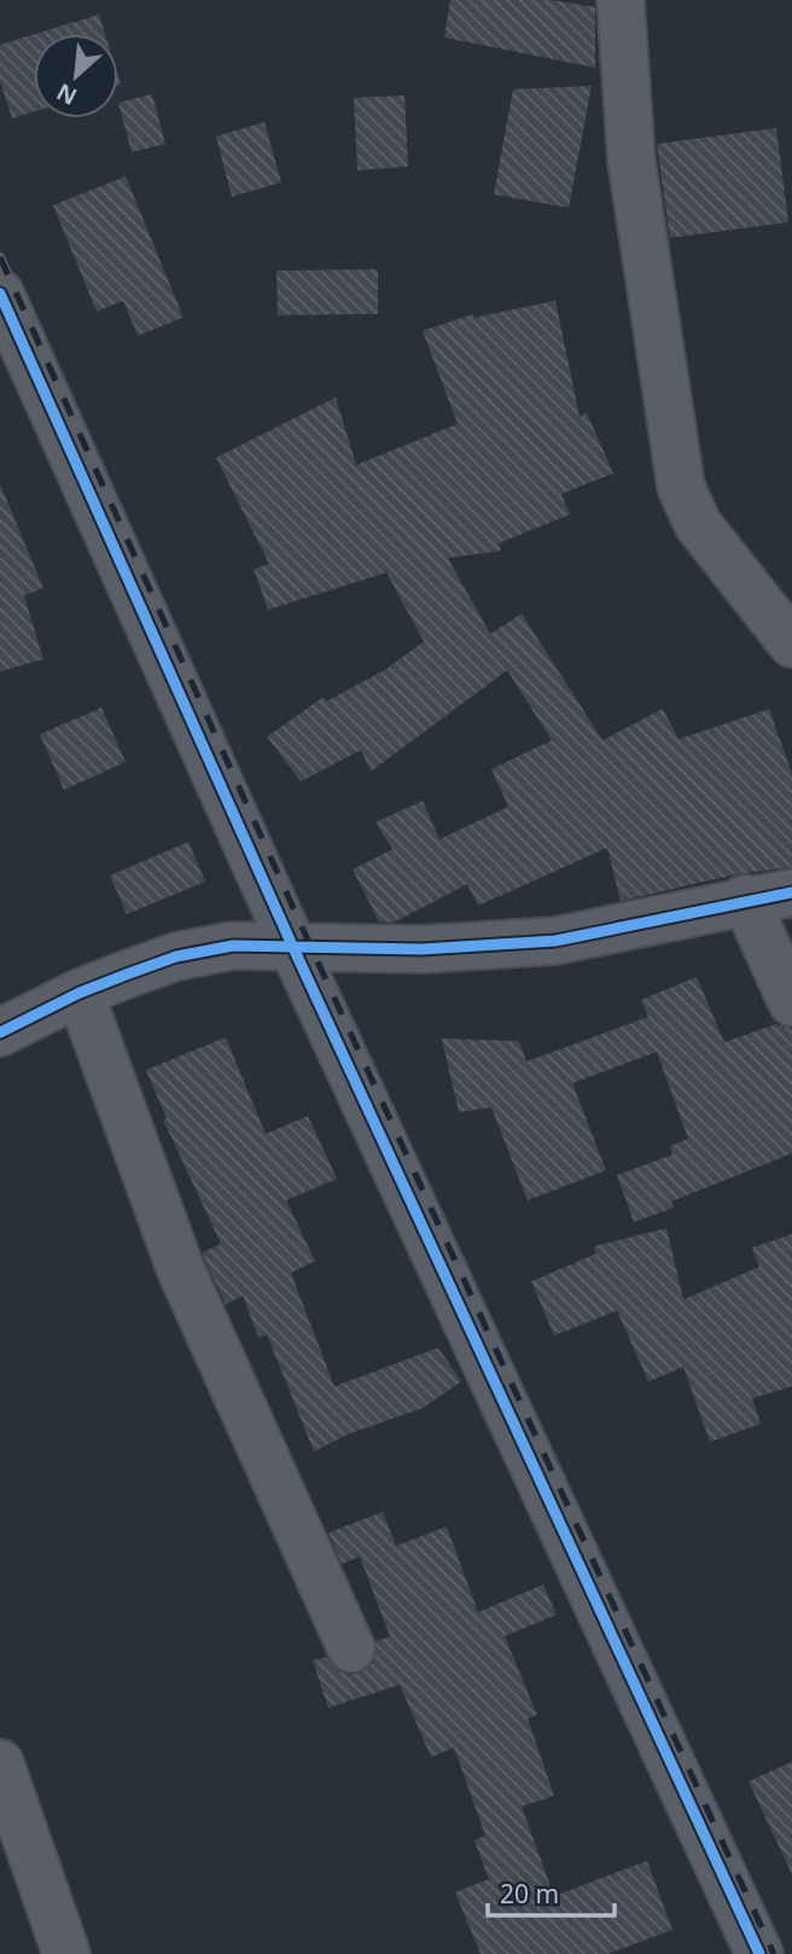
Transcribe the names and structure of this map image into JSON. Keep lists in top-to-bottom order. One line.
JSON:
{"scale_bar":"20 m","north":"bottom left"}
